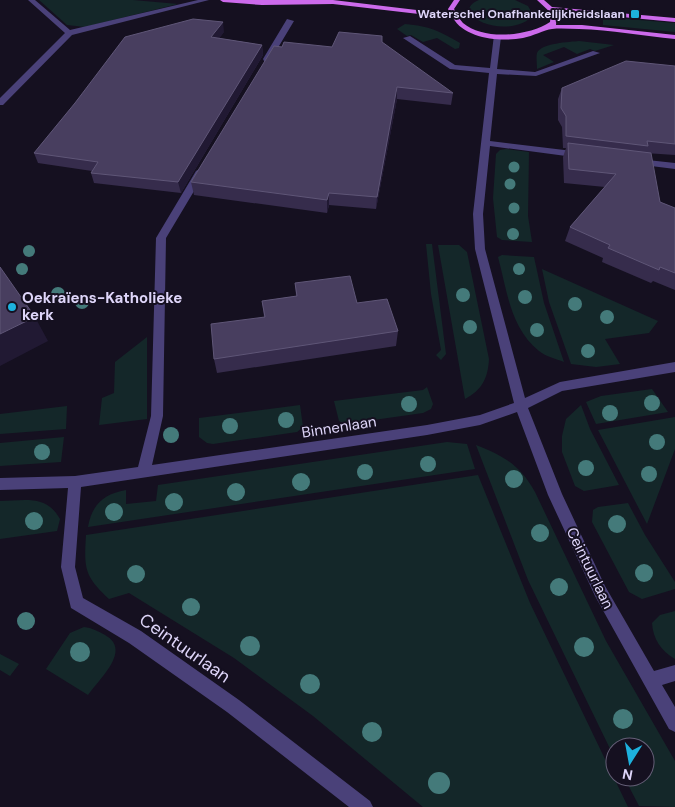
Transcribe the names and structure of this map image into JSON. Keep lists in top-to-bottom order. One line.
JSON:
{"streets":{"street":["Binnenlaan","Ceintuurlaan"]},"crossings":[["Binnenlaan","Ceintuurlaan"]],"places":{"transit":["Waterschei Onafhankelijkheidslaan"],"other":["Oekraïens-Katholieke kerk"]},"north":"bottom"}
